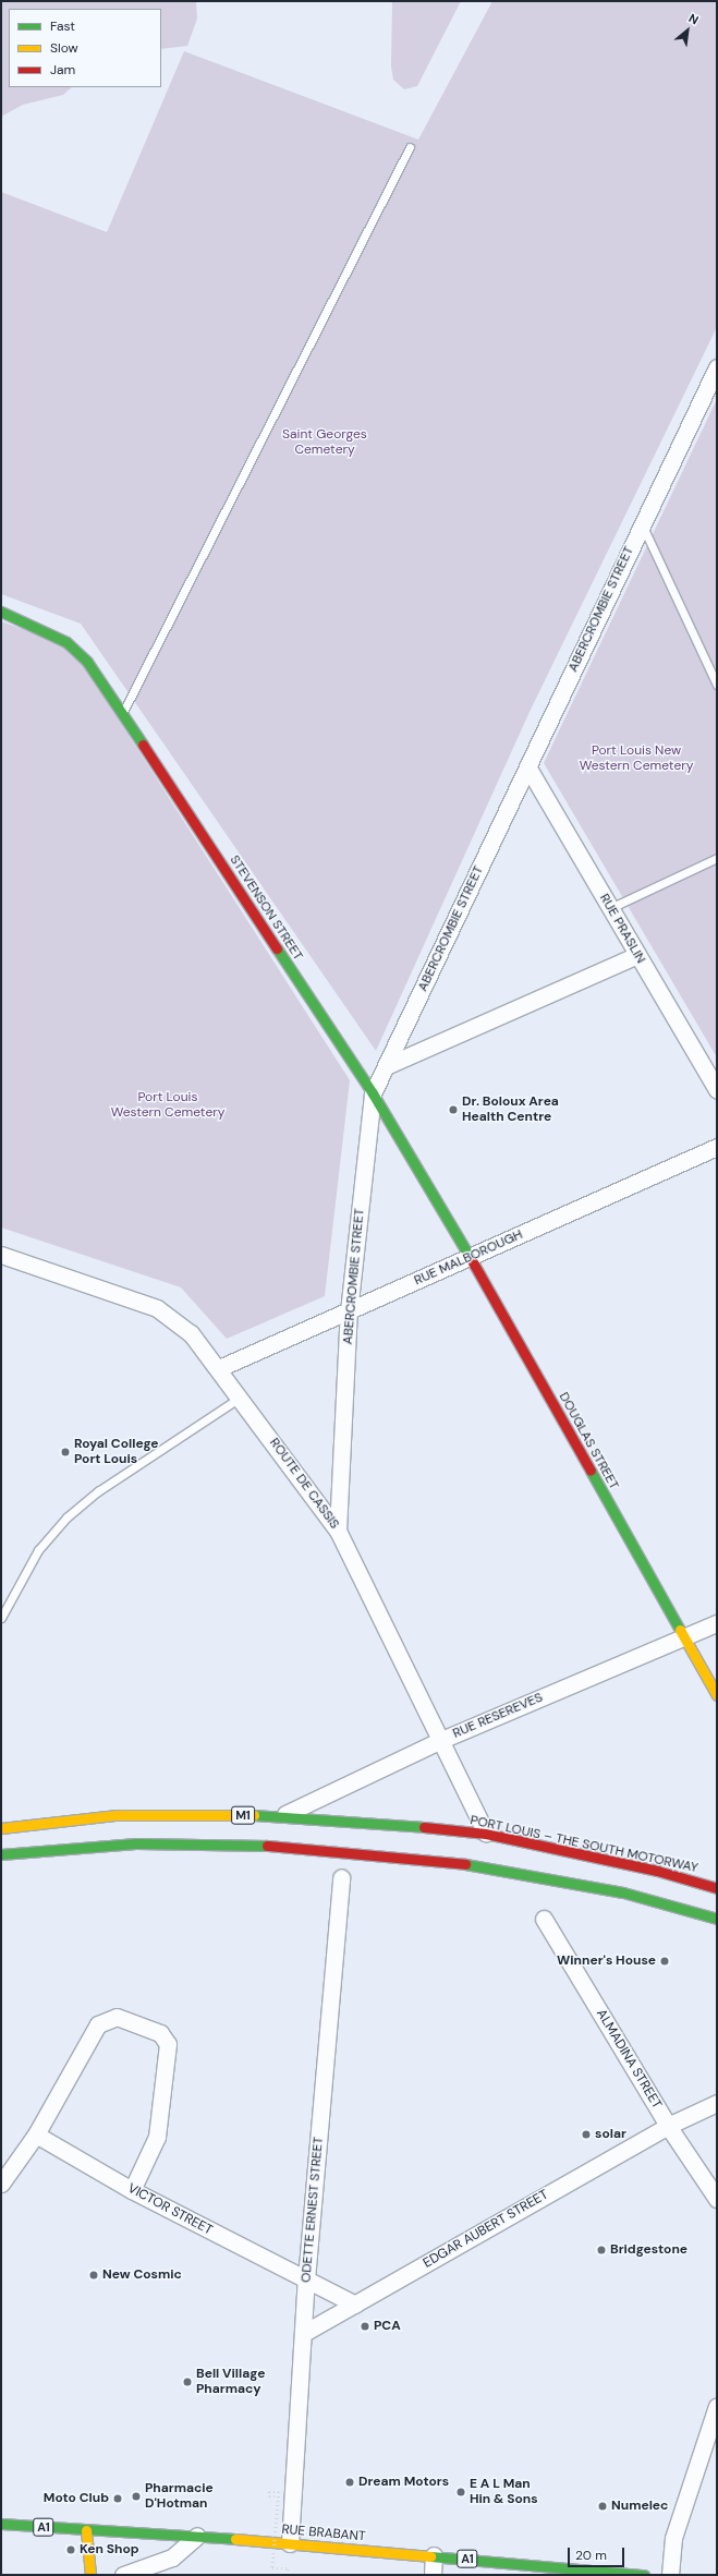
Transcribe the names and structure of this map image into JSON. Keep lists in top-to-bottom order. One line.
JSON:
{"streets":{"main road":["STEVENSON STREET","DOUGLAS STREET","M1","PORT LOUIS – THE SOUTH MOTORWAY","A1","RUE BRABANT"],"street":["ABERCROMBIE STREET","RUE PRASLIN","RUE MALBOROUGH","ROUTE DE CASSIS","RUE RESEREVES","ALMADINA STREET","VICTOR STREET","ODETTE ERNEST STREET","EDGAR AUBERT STREET"]},"crossings":[["ABERCROMBIE STREET","STEVENSON STREET"],["ABERCROMBIE STREET","RUE PRASLIN"],["ABERCROMBIE STREET","RUE MALBOROUGH"],["ABERCROMBIE STREET","ROUTE DE CASSIS"],["STEVENSON STREET","RUE MALBOROUGH"],["STEVENSON STREET","DOUGLAS STREET"],["RUE MALBOROUGH","DOUGLAS STREET"],["RUE MALBOROUGH","ROUTE DE CASSIS"],["DOUGLAS STREET","RUE RESEREVES"],["ROUTE DE CASSIS","RUE RESEREVES"],["ROUTE DE CASSIS","PORT LOUIS – THE SOUTH MOTORWAY"],["RUE RESEREVES","PORT LOUIS – THE SOUTH MOTORWAY"],["ALMADINA STREET","EDGAR AUBERT STREET"],["VICTOR STREET","ODETTE ERNEST STREET"],["VICTOR STREET","EDGAR AUBERT STREET"],["ODETTE ERNEST STREET","EDGAR AUBERT STREET"],["ODETTE ERNEST STREET","RUE BRABANT"]],"parks":["Saint Georges Cemetery","Port Louis New Western Cemetery","Port Louis Western Cemetery"],"places":["Dr. Boloux Area Health Centre","Royal College Port Louis","Winner's House","solar","Bridgestone","New Cosmic","PCA","Bell Village Pharmacy","Dream Motors","E A L Man Hin & Sons","Pharmacie D'Hotman","Moto Club","Numelec","Ken Shop"],"legend":["Fast","Slow","Jam"],"scale_bar":"20 m","north":"top right"}
